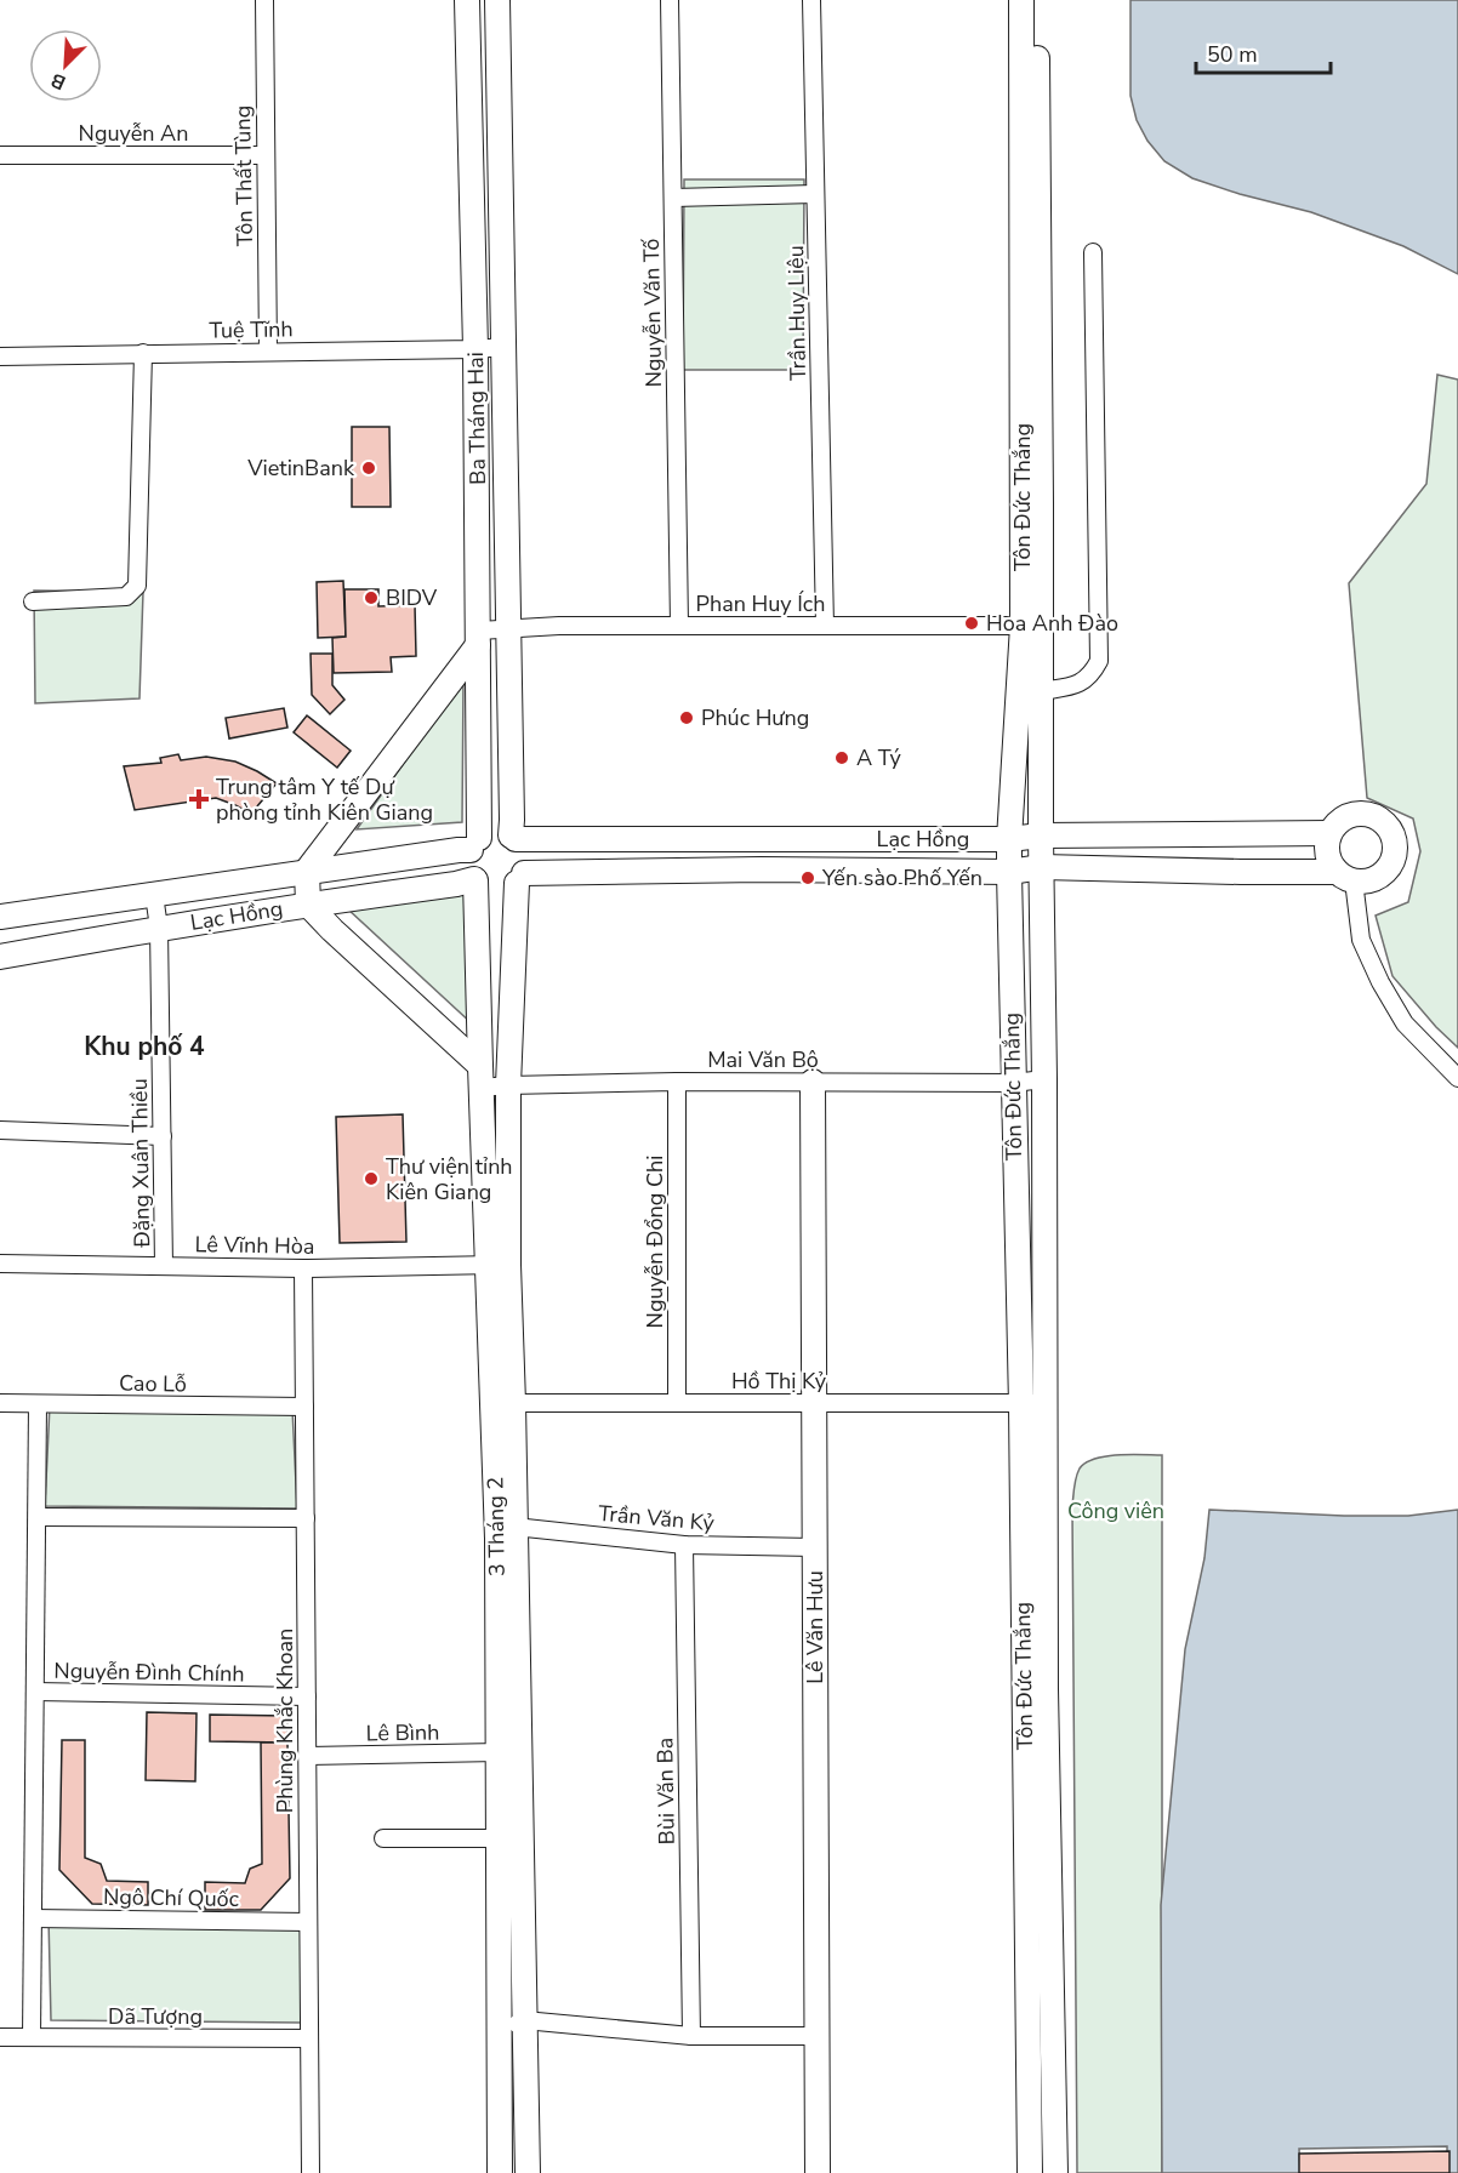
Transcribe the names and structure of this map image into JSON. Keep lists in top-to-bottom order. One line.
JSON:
{"streets":{"street":["Nguyễn An","Tôn Thất Tùng","Nguyễn Văn Tố","Trần Huy Liệu","Tuệ Tĩnh","Ba Tháng Hai","Tôn Đức Thắng","Phan Huy Ích","Lạc Hồng","Mai Văn Bộ","Đặng Xuân Thiều","Nguyễn Đổng Chi","Lê Vĩnh Hòa","Hồ Thị Kỷ","Cao Lỗ","Trần Văn Kỷ","3 Tháng 2","Lê Văn Hưu","Nguyễn Đình Chính","Phùng Khắc Khoan","Lê Bình","Bùi Văn Ba","Ngô Chí Quốc","Dã Tượng"]},"crossings":[["Nguyễn An","Tôn Thất Tùng"],["Tôn Thất Tùng","Tuệ Tĩnh"],["Nguyễn Văn Tố","Phan Huy Ích"],["Trần Huy Liệu","Phan Huy Ích"],["Tuệ Tĩnh","Ba Tháng Hai"],["Ba Tháng Hai","Phan Huy Ích"],["Ba Tháng Hai","Lạc Hồng"],["Ba Tháng Hai","3 Tháng 2"],["Tôn Đức Thắng","Phan Huy Ích"],["Tôn Đức Thắng","Lạc Hồng"],["Tôn Đức Thắng","Mai Văn Bộ"],["Tôn Đức Thắng","Hồ Thị Kỷ"],["Lạc Hồng","Đặng Xuân Thiều"],["Lạc Hồng","3 Tháng 2"],["Mai Văn Bộ","Nguyễn Đổng Chi"],["Mai Văn Bộ","3 Tháng 2"],["Mai Văn Bộ","Lê Văn Hưu"],["Đặng Xuân Thiều","Lê Vĩnh Hòa"],["Nguyễn Đổng Chi","Hồ Thị Kỷ"],["Lê Vĩnh Hòa","3 Tháng 2"],["Lê Vĩnh Hòa","Phùng Khắc Khoan"],["Hồ Thị Kỷ","3 Tháng 2"],["Hồ Thị Kỷ","Lê Văn Hưu"],["Cao Lỗ","Phùng Khắc Khoan"],["Trần Văn Kỷ","3 Tháng 2"],["Trần Văn Kỷ","Lê Văn Hưu"],["Trần Văn Kỷ","Bùi Văn Ba"],["3 Tháng 2","Lê Bình"],["Nguyễn Đình Chính","Phùng Khắc Khoan"],["Phùng Khắc Khoan","Lê Bình"],["Phùng Khắc Khoan","Ngô Chí Quốc"],["Phùng Khắc Khoan","Dã Tượng"]],"districts":["Khu phố 4"],"parks":["Công viên"],"places":{"other":["VietinBank","BIDV","Hoa Anh Đào","Phúc Hưng","A Tý","Yến sào Phố Yến","Thư viện tỉnh Kiên Giang"],"health":["Trung tâm Y tế Dự phòng tỉnh Kiên Giang"]},"scale_bar":"50 m","north":"bottom left"}
